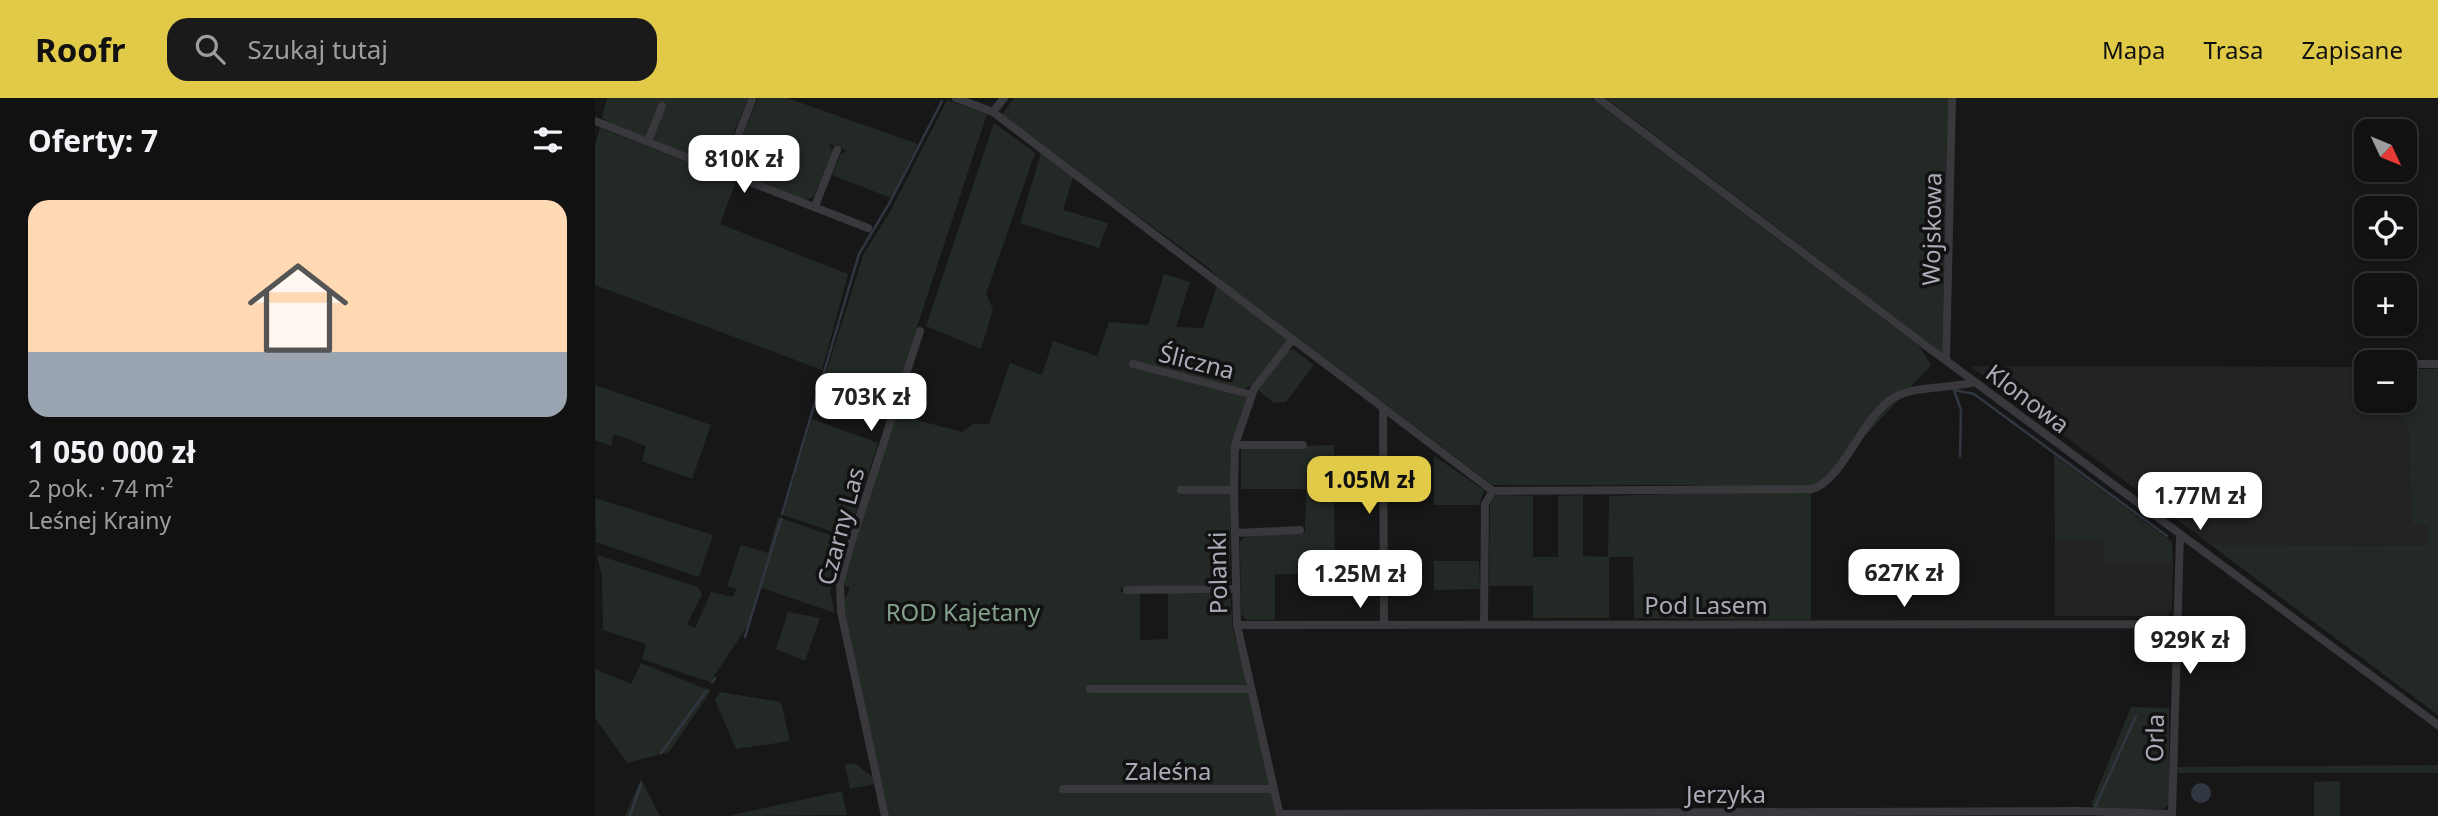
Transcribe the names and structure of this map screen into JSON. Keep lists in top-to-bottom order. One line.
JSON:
{"streets":{"street":["Wojskowa","Śliczna","Klonowa","Czarny Las","Polanki","Pod Lasem","Orla","Zaleśna","Jerzyka"]},"crossings":[["Wojskowa","Klonowa"],["Śliczna","Polanki"],["Klonowa","Orla"],["Polanki","Pod Lasem"],["Polanki","Zaleśna"],["Polanki","Jerzyka"],["Pod Lasem","Orla"],["Orla","Jerzyka"]],"parks":["ROD Kajetany"],"north":"bottom right","page":{"header":"Roofr","search":"Szukaj tutaj","nav":["Mapa","Trasa","Zapisane"],"heading":"Oferty: 7","map_buttons":["+","−"],"price":["810K zł","703K zł","1.05M zł","1.77M zł","627K zł","1.25M zł","929K zł"],"list":[{"name":"1 050 000 zł","note":"2 pok. · 74 m² · Leśnej Krainy"}]}}
